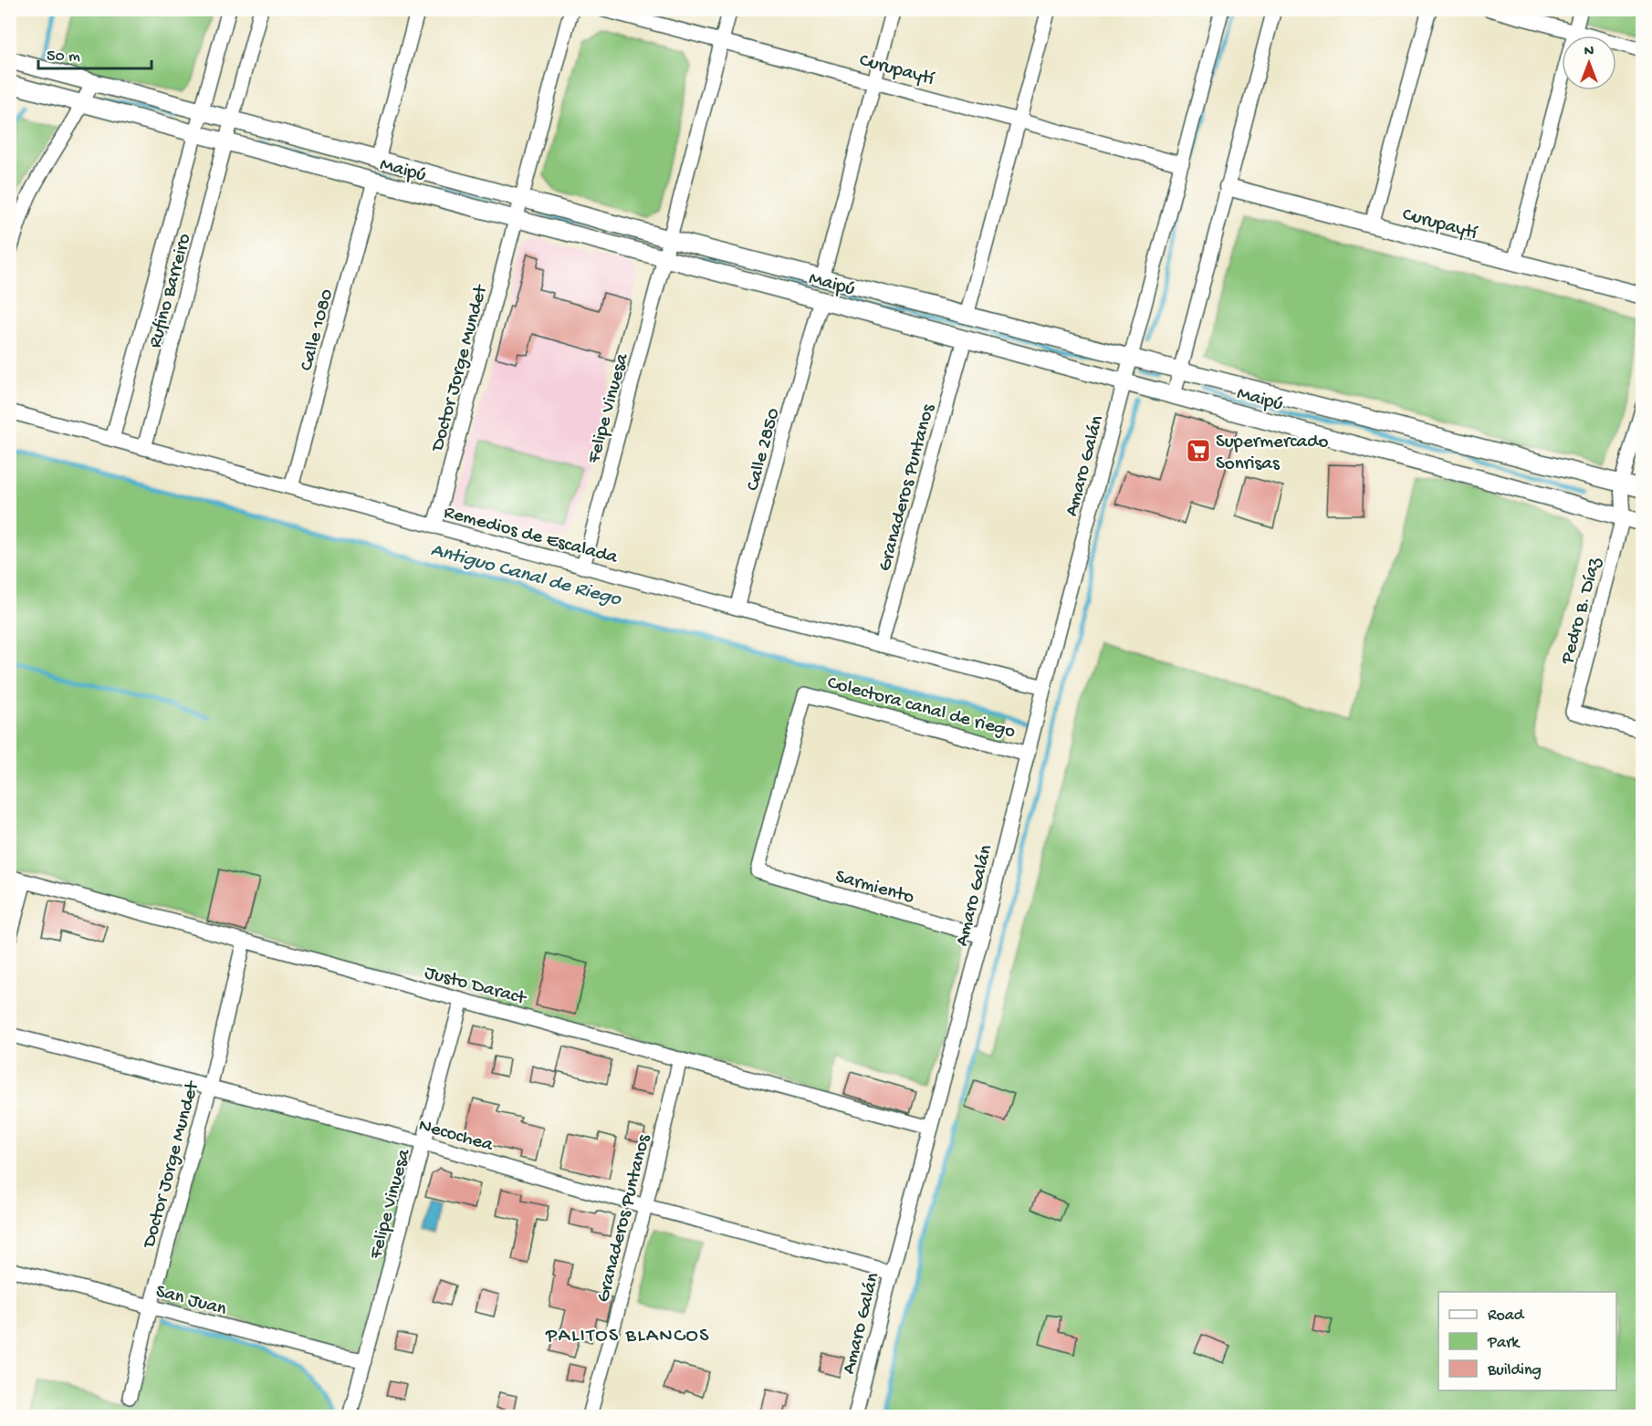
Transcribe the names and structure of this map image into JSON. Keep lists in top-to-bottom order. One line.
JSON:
{"streets":{"street":["Curupaytí","Maipú","Rufino Barreiro","Calle 1080","Doctor Jorge Mundet","Felipe Vinuesa","Calle 2850","Amaro Galán","Granaderos Puntanos","Remedios de Escalada","Pedro B. Díaz","Colectora canal de riego","Sarmiento","Justo Daract","Necochea","San Juan"]},"crossings":[["Maipú","Rufino Barreiro"],["Maipú","Calle 1080"],["Maipú","Doctor Jorge Mundet"],["Maipú","Felipe Vinuesa"],["Maipú","Calle 2850"],["Maipú","Amaro Galán"],["Maipú","Granaderos Puntanos"],["Maipú","Pedro B. Díaz"],["Rufino Barreiro","Remedios de Escalada"],["Calle 1080","Remedios de Escalada"],["Doctor Jorge Mundet","Remedios de Escalada"],["Doctor Jorge Mundet","Justo Daract"],["Doctor Jorge Mundet","Necochea"],["Doctor Jorge Mundet","San Juan"],["Felipe Vinuesa","Remedios de Escalada"],["Felipe Vinuesa","Justo Daract"],["Felipe Vinuesa","Necochea"],["Felipe Vinuesa","San Juan"],["Calle 2850","Remedios de Escalada"],["Amaro Galán","Remedios de Escalada"],["Amaro Galán","Colectora canal de riego"],["Amaro Galán","Sarmiento"],["Amaro Galán","Justo Daract"],["Amaro Galán","Necochea"],["Granaderos Puntanos","Remedios de Escalada"],["Granaderos Puntanos","Justo Daract"],["Granaderos Puntanos","Necochea"],["Colectora canal de riego","Sarmiento"]],"districts":["PALITOS BLANCOS"],"water":["Antiguo Canal de Riego"],"places":{"supermarket":["Supermercado Sonrisas"]},"legend":["Road","Park","Building"],"scale_bar":"50 m","north":"top"}
